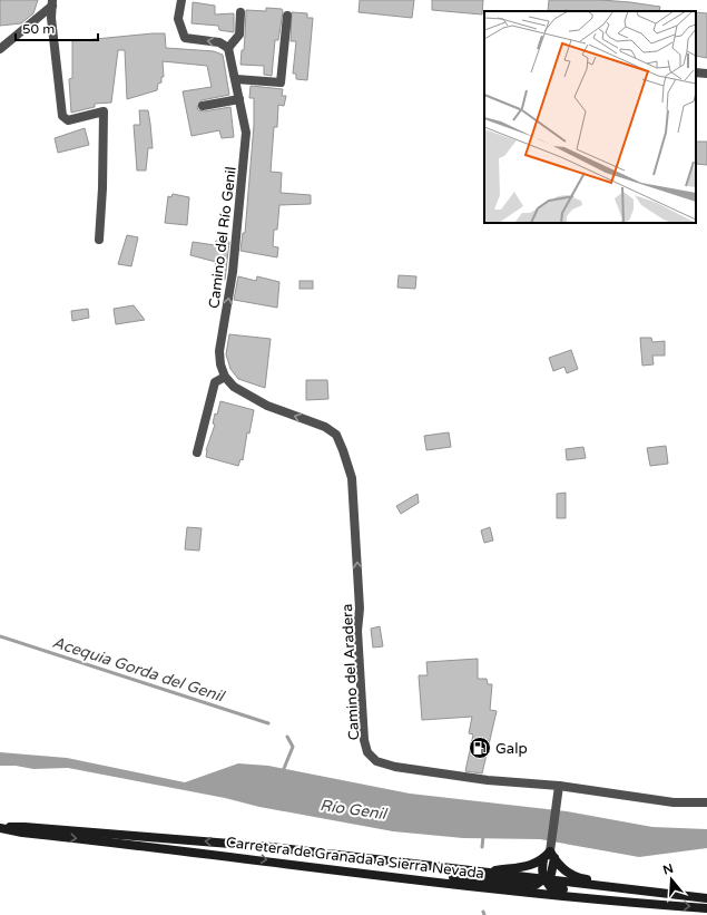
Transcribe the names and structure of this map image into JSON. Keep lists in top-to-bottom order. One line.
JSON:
{"streets":{"main road":["Carretera de Granada a Sierra Nevada"],"street":["Camino del Río Genil","Camino del Aradera"]},"crossings":[["Camino del Río Genil","Camino del Aradera"]],"one_way":["Camino del Río Genil","Camino del Aradera"],"water":["Acequia Gorda del Genil","Río Genil"],"places":{"fuel station":["Galp"]},"scale_bar":"50 m","north":"top"}
